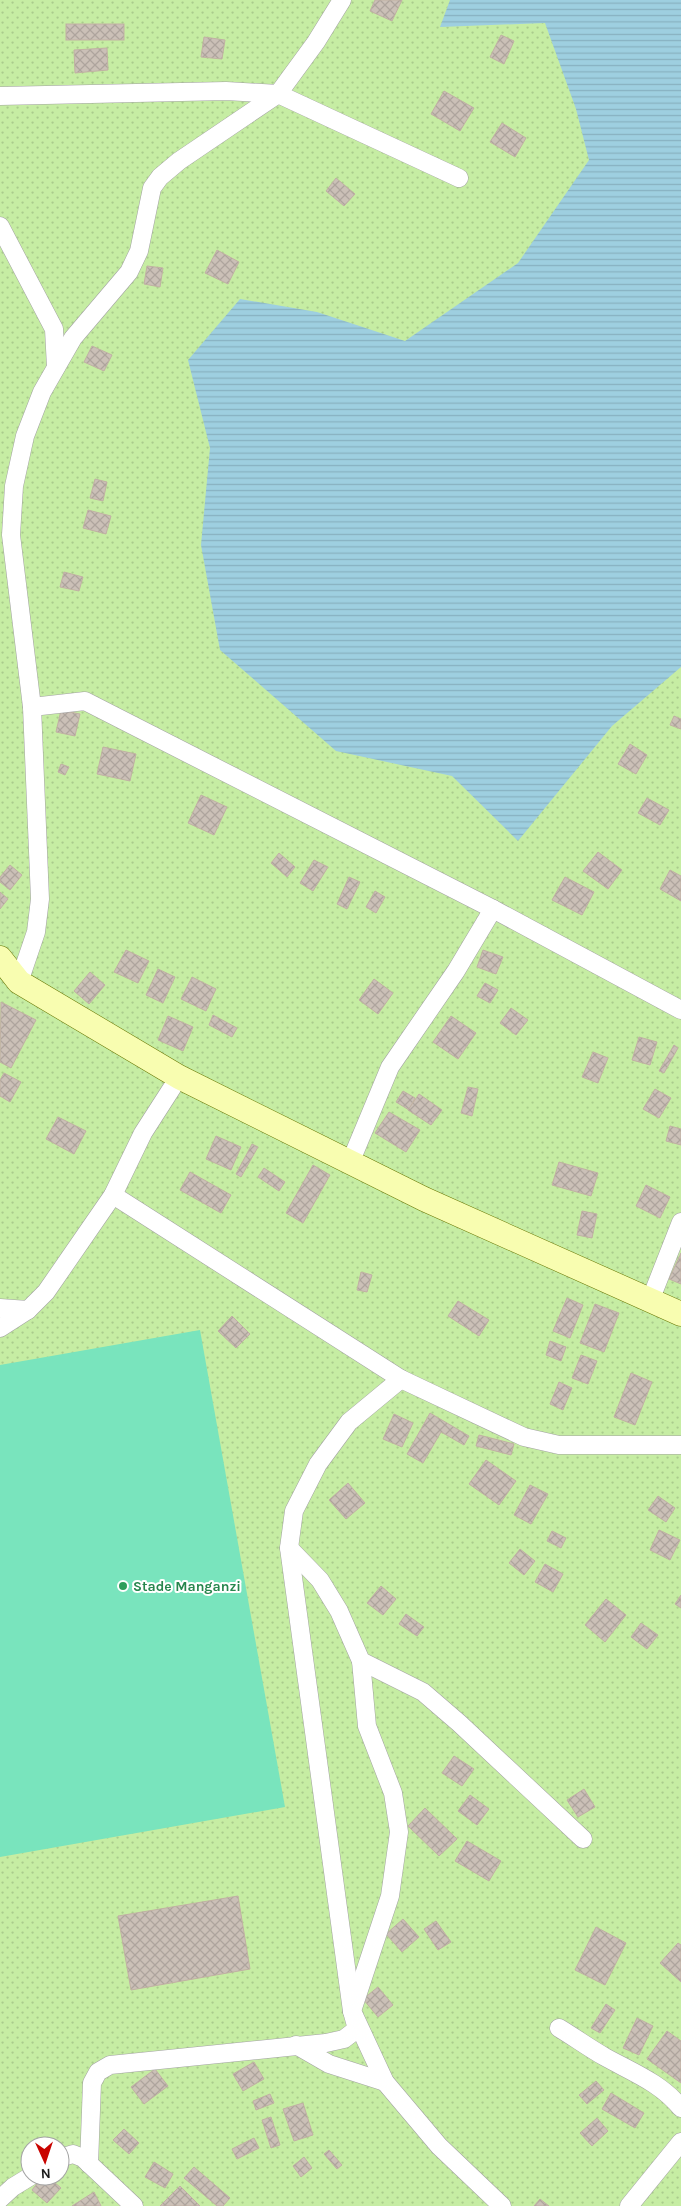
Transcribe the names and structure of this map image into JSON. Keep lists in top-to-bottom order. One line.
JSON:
{"places":["Stade Manganzi"],"north":"bottom"}
